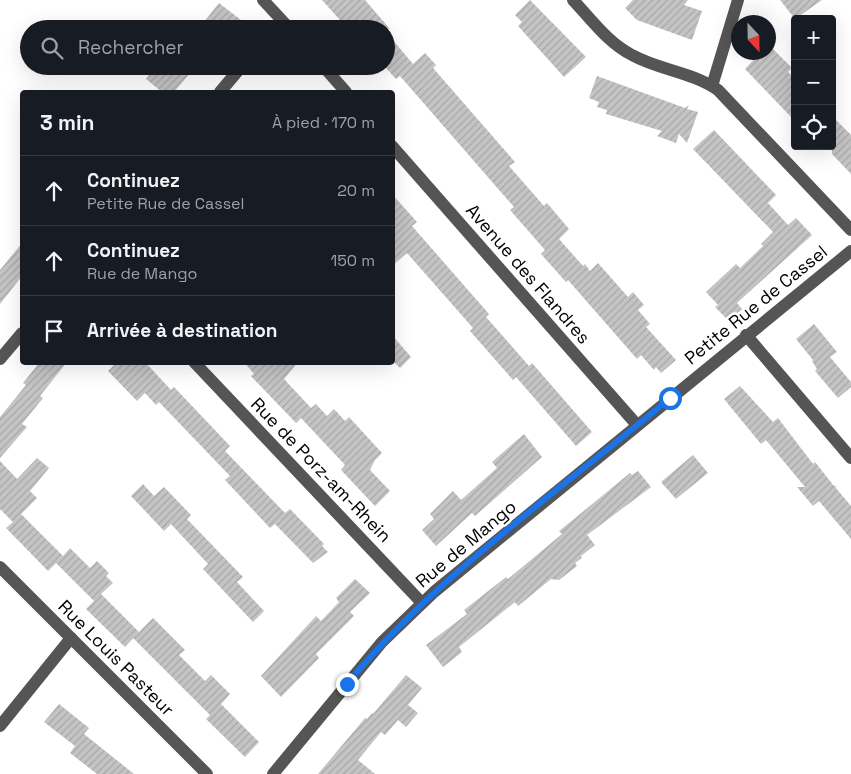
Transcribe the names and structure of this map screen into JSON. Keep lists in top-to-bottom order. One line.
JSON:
{"streets":{"street":["Avenue des Flandres","Petite Rue de Cassel","Rue de Porz-am-Rhein","Rue de Mango","Rue Louis Pasteur"]},"crossings":[["Avenue des Flandres","Petite Rue de Cassel"],["Avenue des Flandres","Rue de Mango"],["Petite Rue de Cassel","Rue de Mango"],["Rue de Porz-am-Rhein","Rue de Mango"]],"north":"bottom","page":{"map_buttons":["+","−"],"search":"Rechercher","heading":["3 min","À pied · 170 m"],"list":[["Continuez","Petite Rue de Cassel","20 m"],["Continuez","Rue de Mango","150 m"],"Arrivée à destination"]}}
